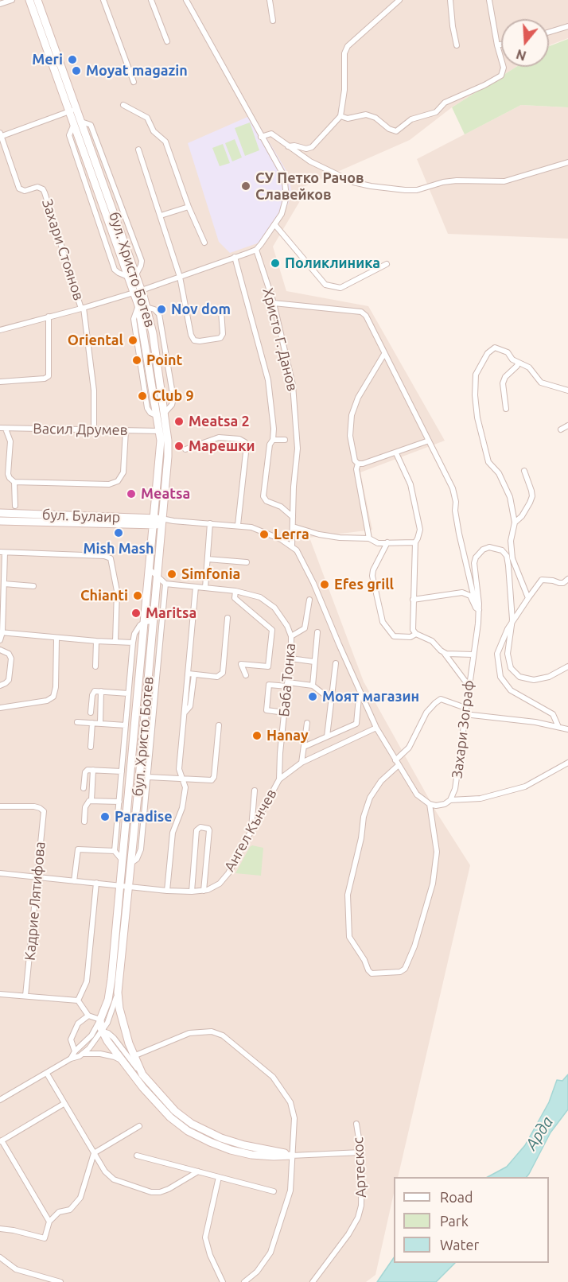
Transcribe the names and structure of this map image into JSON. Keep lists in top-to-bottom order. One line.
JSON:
{"streets":{"main road":["бул. Христо Ботев","бул. Булаир"],"street":["Захари Стоянов","Христо Г. Данов","Васил Друмев","Баба Тонка","Захари Зограф","Ангел Кънчев","Кадрие Лятифова","Артескос"]},"crossings":[["бул. Христо Ботев","Васил Друмев"],["бул. Христо Ботев","бул. Булаир"],["бул. Христо Ботев","Ангел Кънчев"],["Баба Тонка","Ангел Кънчев"],["Ангел Кънчев","Кадрие Лятифова"]],"water":["Арда"],"places":["Meri","Moyat magazin","СУ Петко Рачов Славейков","Поликлиника","Nov dom","Oriental","Point","Club 9","Meatsa 2","Марешки","Meatsa","Mish Mash","Lerra","Simfonia","Efes grill","Chianti","Maritsa","Моят магазин","Hanay","Paradise"],"legend":["Road","Park","Water"],"north":"bottom"}
